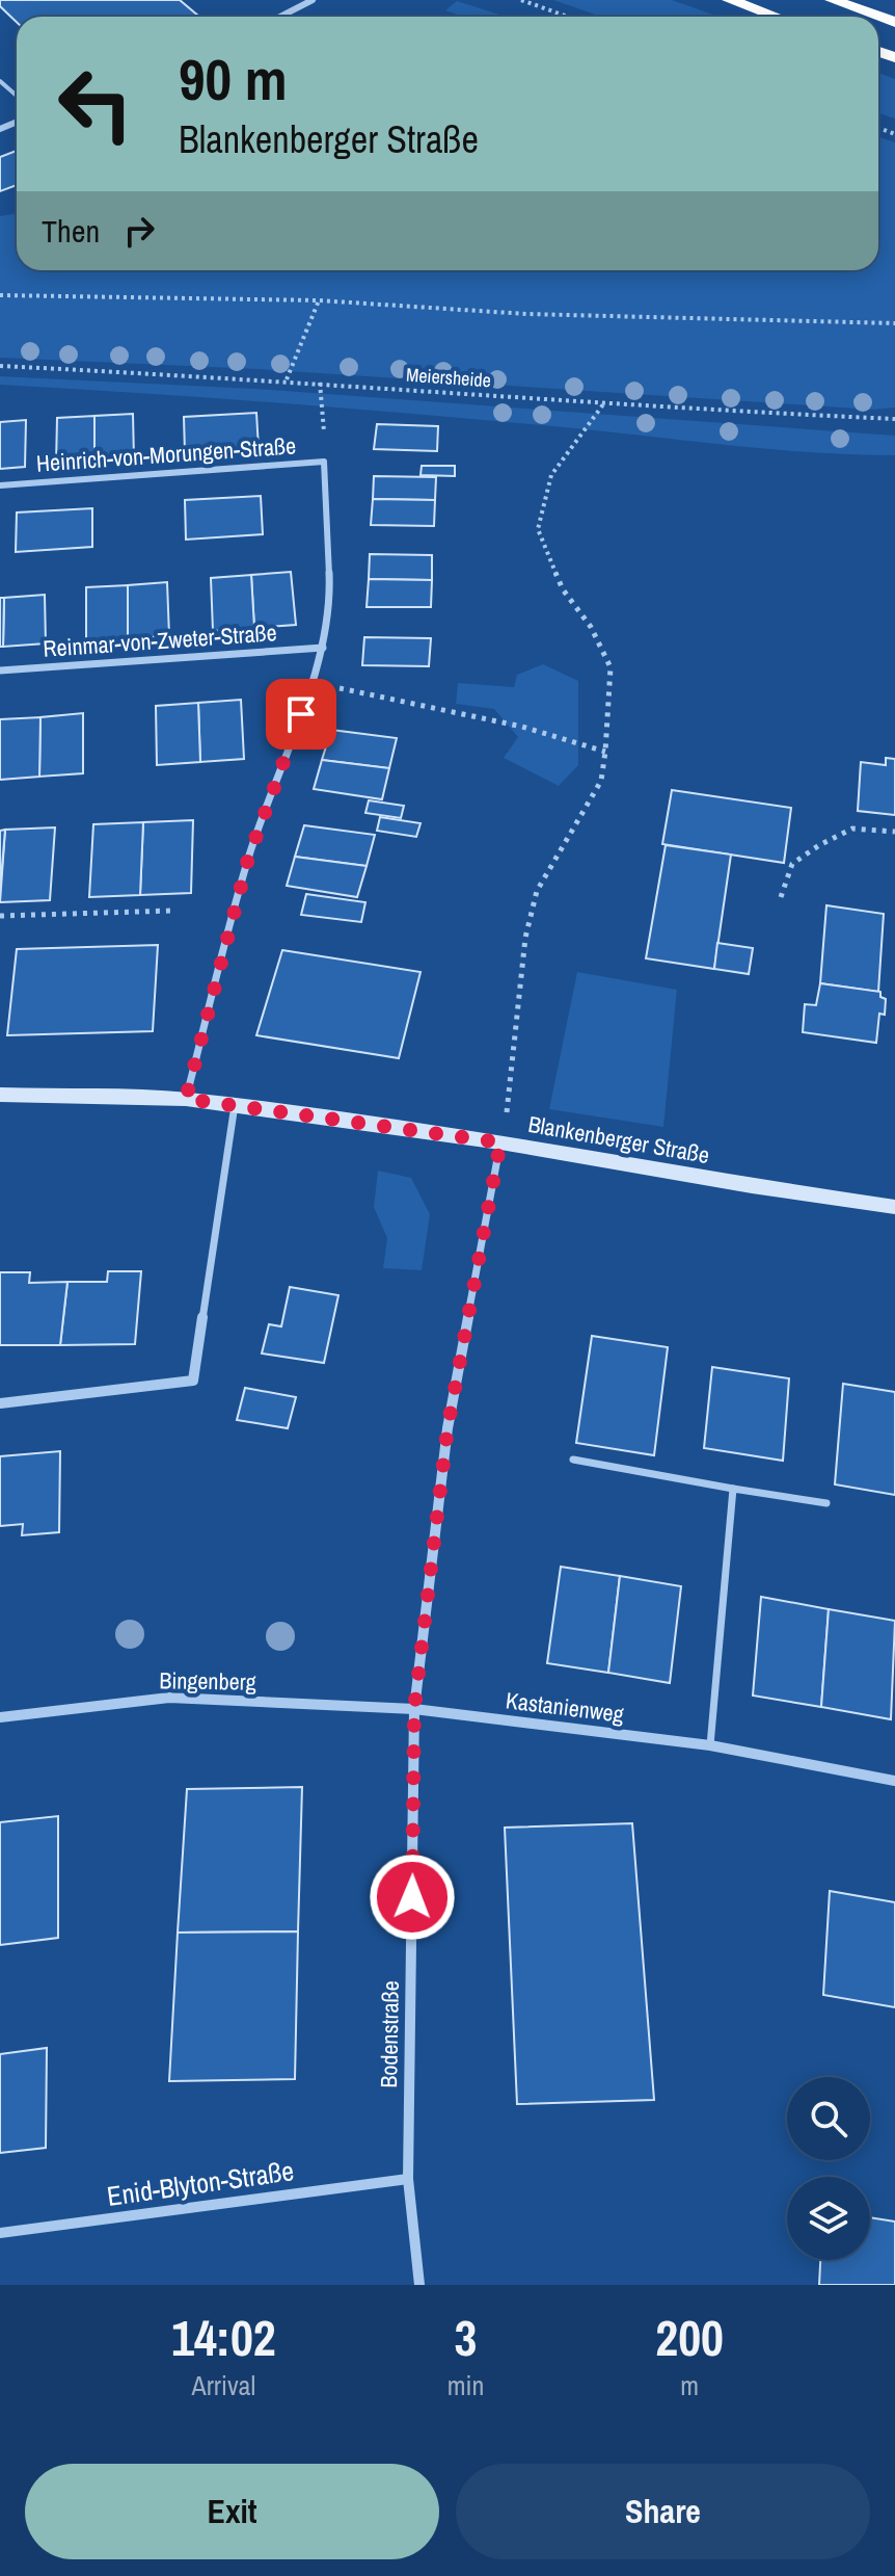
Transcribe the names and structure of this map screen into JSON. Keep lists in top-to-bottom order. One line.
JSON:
{"streets":{"street":["Heinrich-von-Morungen-Straße","Reinmar-von-Zweter-Straße","Blankenberger Straße","Bingenberg","Kastanienweg","Bodenstraße","Enid-Blyton-Straße"],"path":["Meiersheide"]},"crossings":[["Meiersheide","Heinrich-von-Morungen-Straße"],["Heinrich-von-Morungen-Straße","Reinmar-von-Zweter-Straße"],["Heinrich-von-Morungen-Straße","Blankenberger Straße"],["Blankenberger Straße","Bodenstraße"],["Bingenberg","Kastanienweg"],["Bingenberg","Bodenstraße"],["Kastanienweg","Bodenstraße"],["Bodenstraße","Enid-Blyton-Straße"]],"page":{"turn":["90 m","Blankenberger Straße"],"then":"Then","eta":["14:02","Arrival","3","min","200","m"],"buttons":["Exit","Share"]}}
